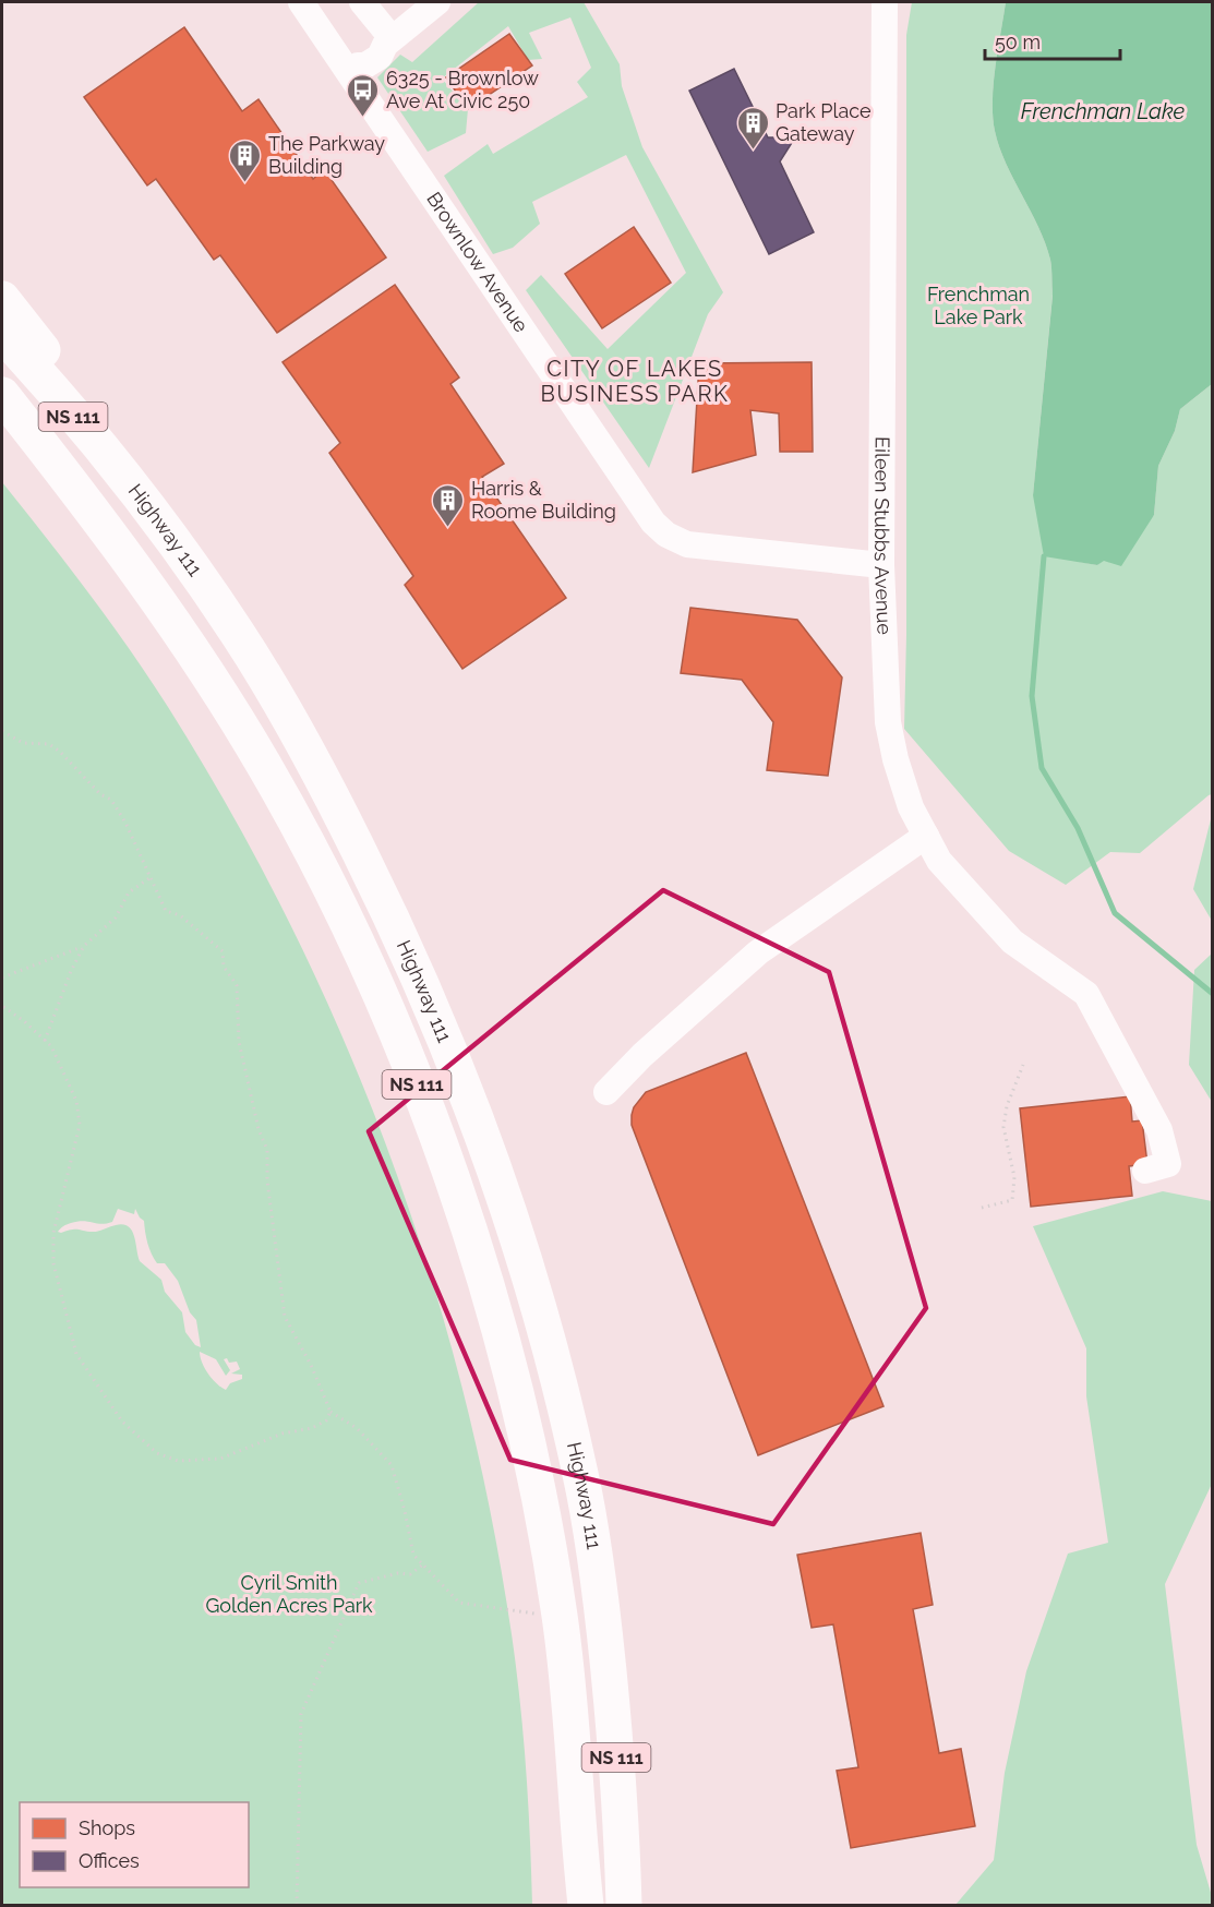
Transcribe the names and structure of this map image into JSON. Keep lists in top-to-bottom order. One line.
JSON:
{"streets":{"highway":["NS 111","Highway 111"],"street":["Brownlow Avenue","Eileen Stubbs Avenue"]},"crossings":[["Brownlow Avenue","Eileen Stubbs Avenue"]],"districts":["CITY OF LAKES BUSINESS PARK"],"water":["Frenchman Lake"],"parks":["Frenchman Lake Park","Cyril Smith Golden Acres Park"],"places":{"bus stop":["6325 - Brownlow Ave At Civic 250"],"building":["Park Place Gateway","The Parkway Building","Harris & Roome Building"]},"legend":["Shops","Offices"],"scale_bar":"50 m"}
